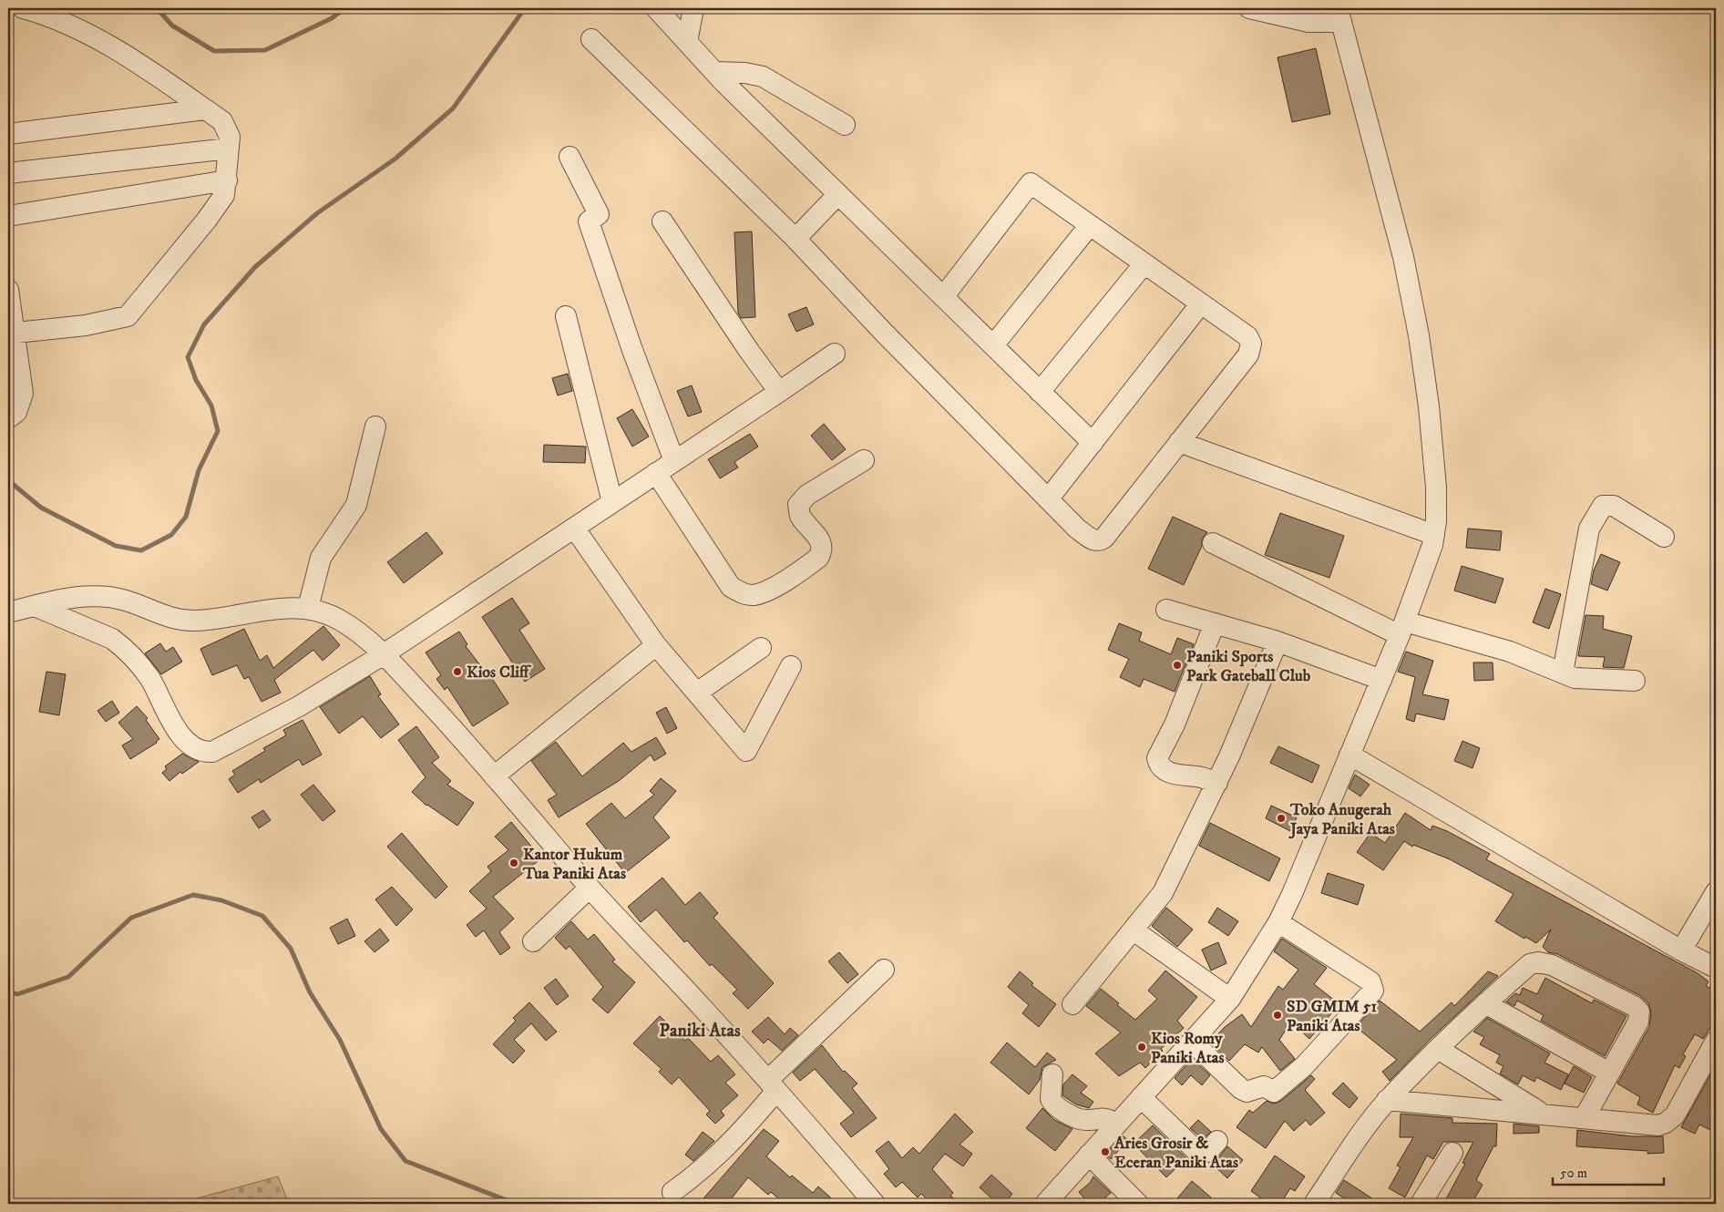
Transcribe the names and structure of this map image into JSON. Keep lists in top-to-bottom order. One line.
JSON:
{"districts":["Paniki Atas"],"places":["Paniki Sports Park Gateball Club","Kios Cliff","Toko Anugerah Jaya Paniki Atas","Kantor Hukum Tua Paniki Atas","SD GMIM 51 Paniki Atas","Kios Romy Paniki Atas","Aries Grosir & Eceran Paniki Atas"],"scale_bar":"50 m"}
